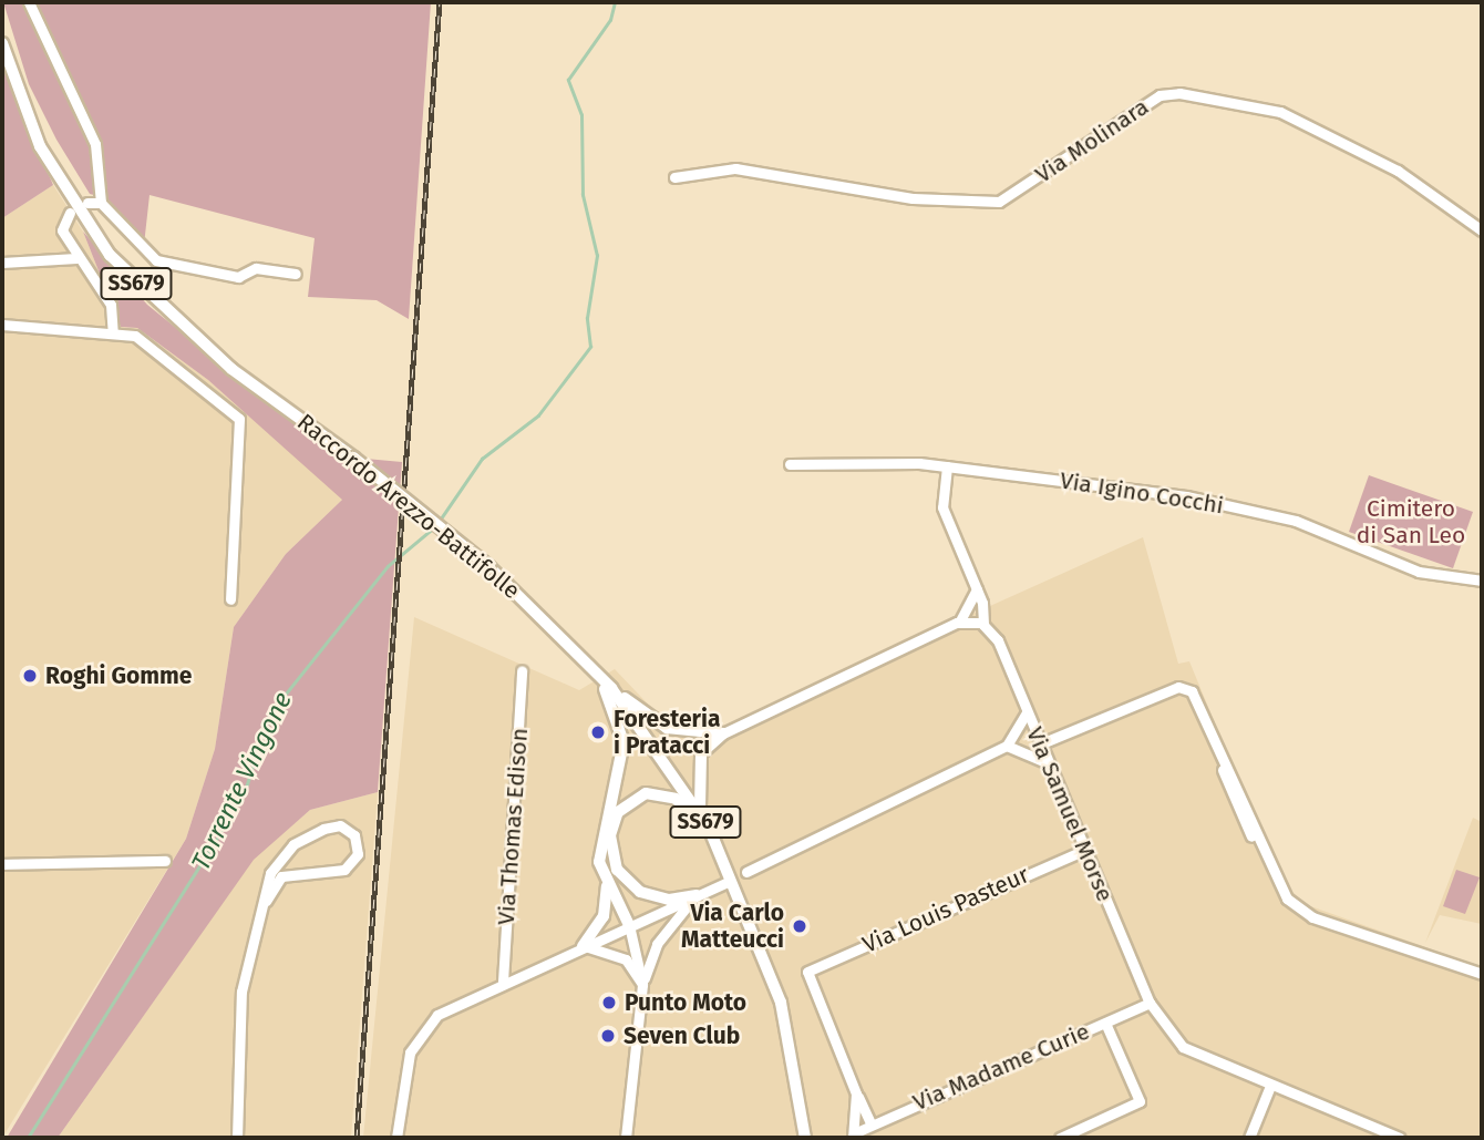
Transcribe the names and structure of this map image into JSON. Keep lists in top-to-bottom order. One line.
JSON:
{"streets":{"main road":["SS679","Raccordo Arezzo-Battifolle"],"street":["Via Molinara","Via Igino Cocchi","Via Samuel Morse","Via Thomas Edison","Via Louis Pasteur","Via Madame Curie"]},"crossings":[["Via Samuel Morse","Via Louis Pasteur"],["Via Samuel Morse","Via Madame Curie"]],"water":["Torrente Vingone"],"parks":["Cimitero di San Leo"],"places":["Roghi Gomme","Foresteria i Pratacci","Via Carlo Matteucci","Punto Moto","Seven Club"]}
